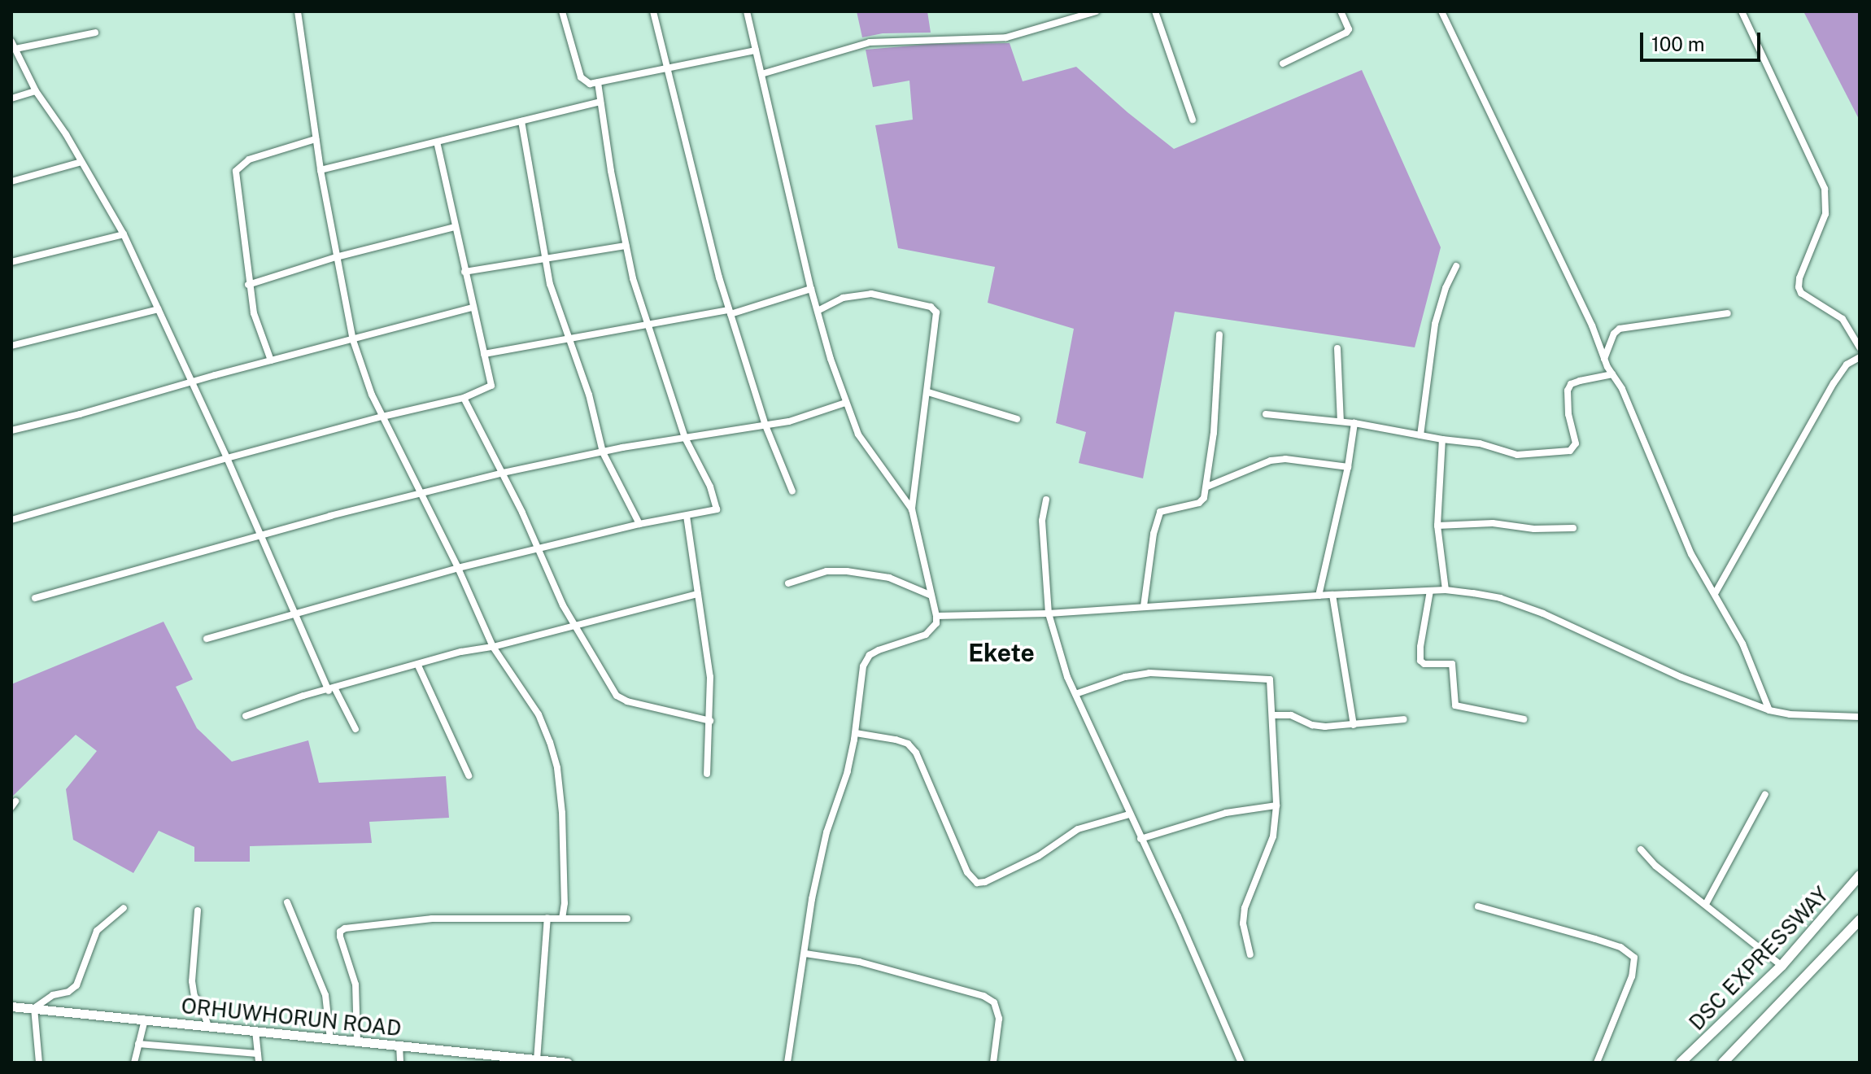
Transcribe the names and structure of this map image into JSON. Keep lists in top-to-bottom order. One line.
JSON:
{"streets":{"main road":["DSC EXPRESSWAY"],"street":["ORHUWHORUN ROAD"]},"districts":["Ekete"],"scale_bar":"100 m"}
